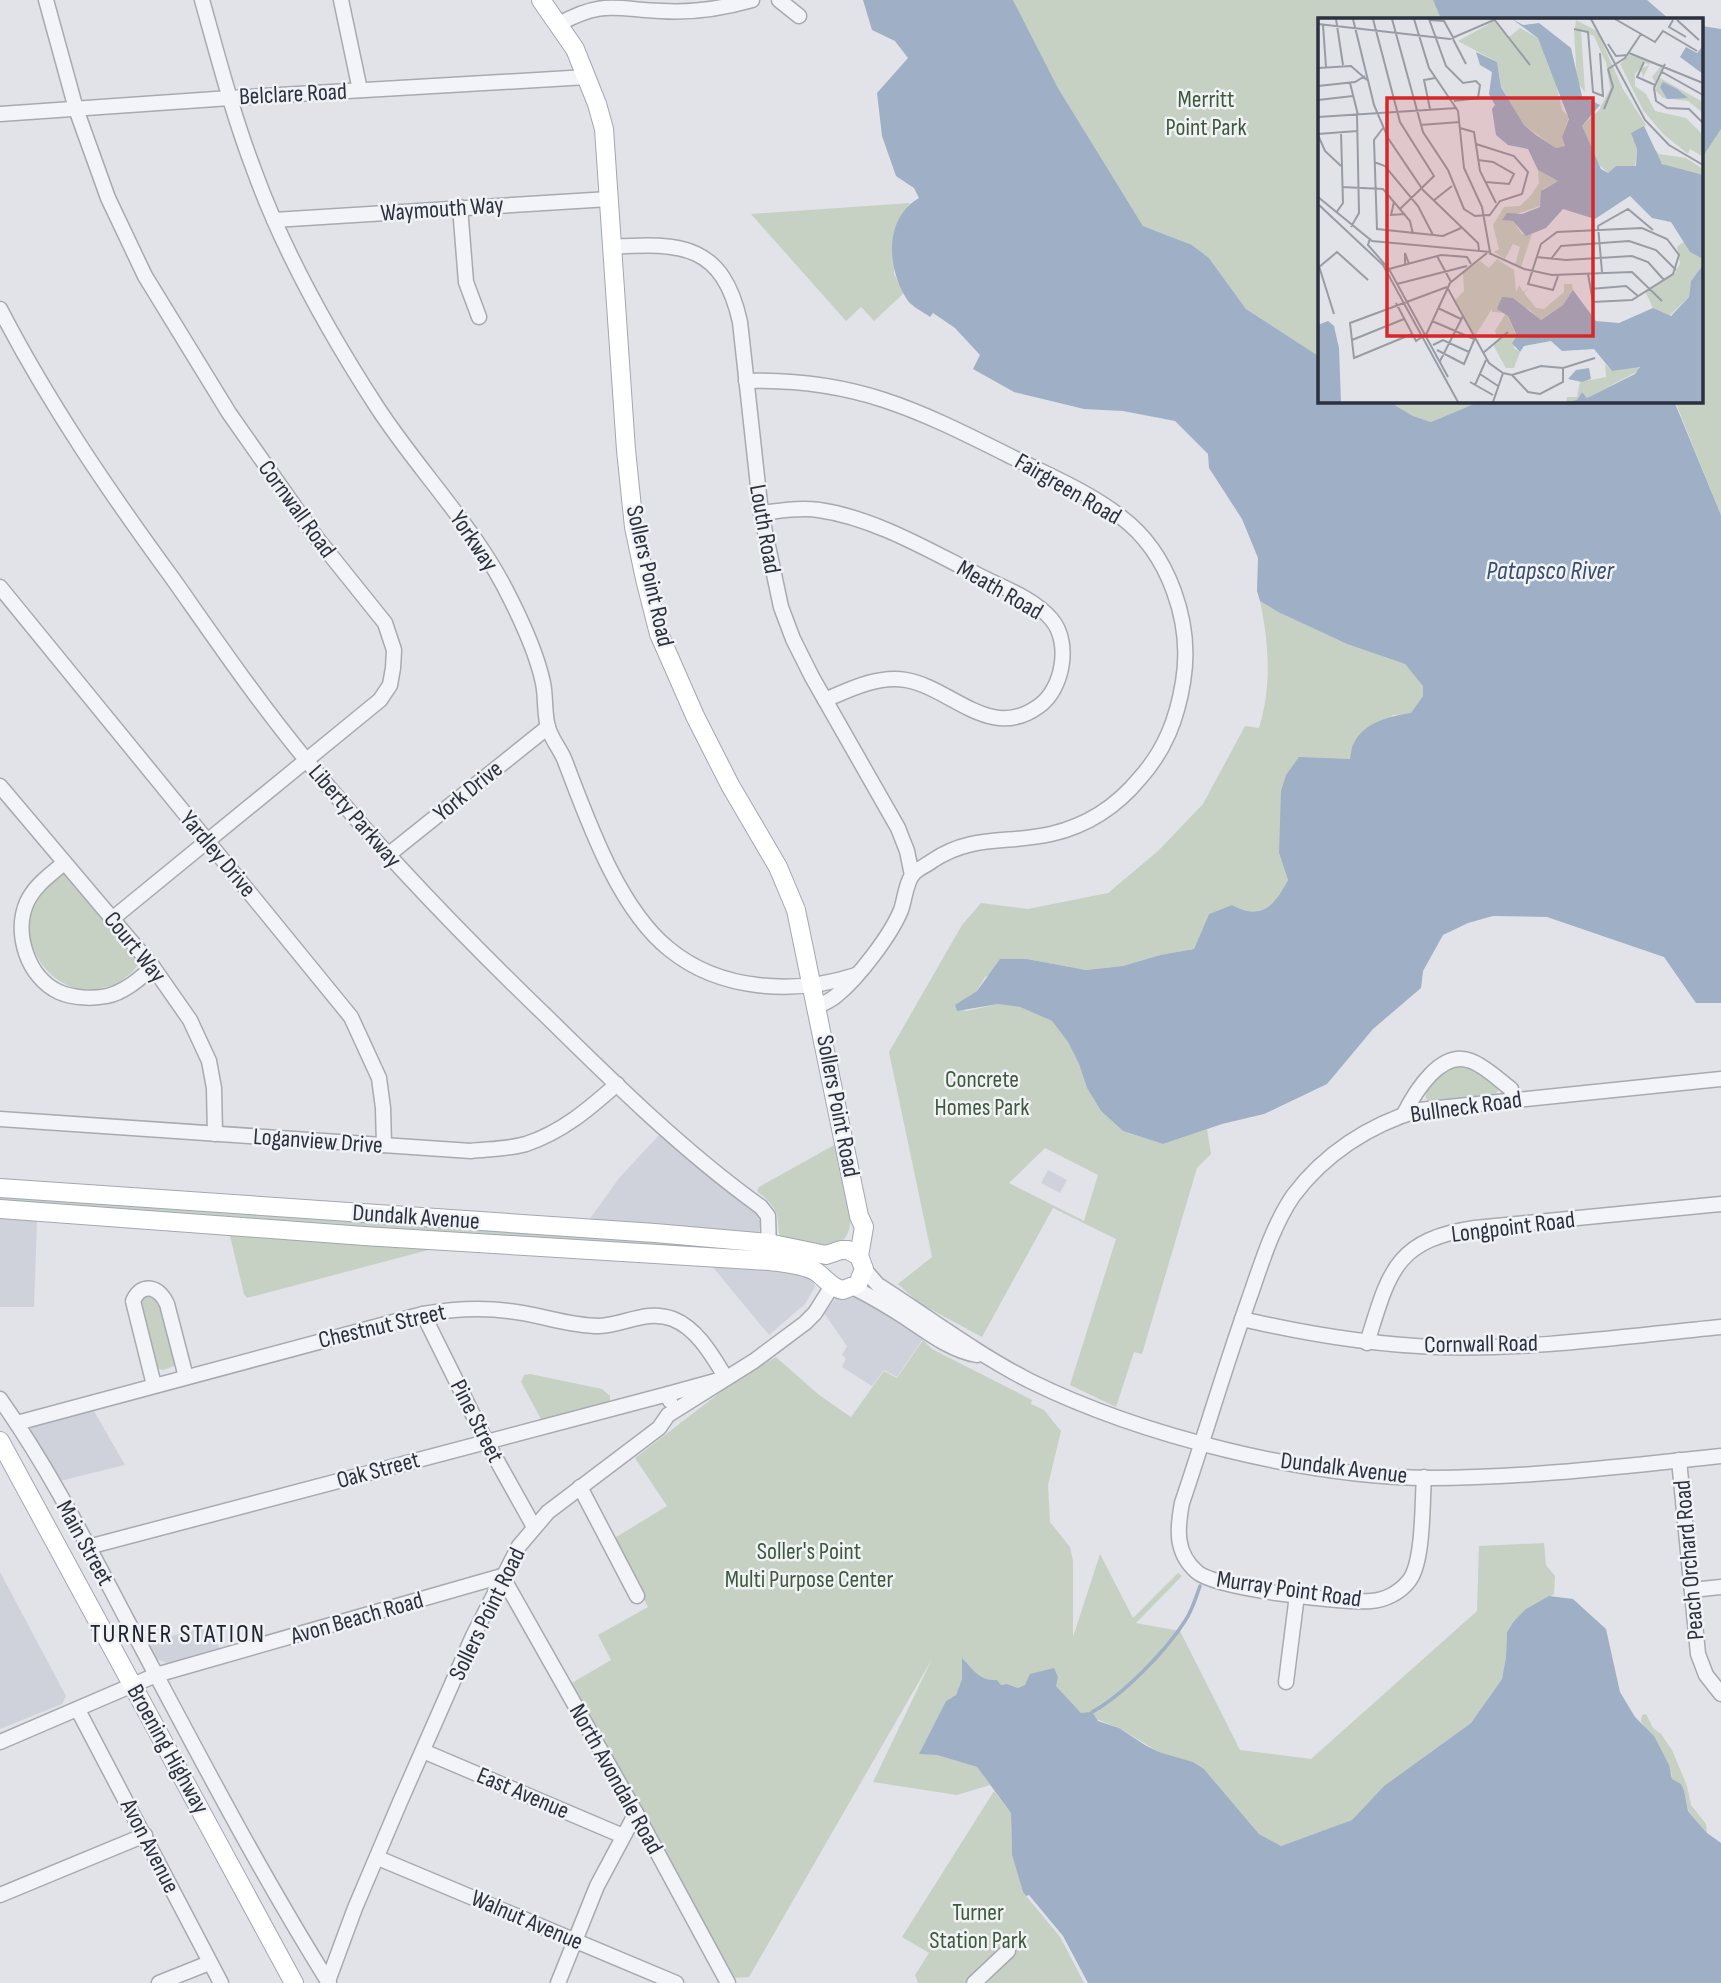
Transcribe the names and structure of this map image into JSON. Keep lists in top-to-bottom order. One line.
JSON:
{"streets":{"main road":["Sollers Point Road","Dundalk Avenue","Broening Highway"],"street":["Belclare Road","Waymouth Way","Fairgreen Road","Cornwall Road","Louth Road","Yorkway","Meath Road","York Drive","Liberty Parkway","Yardley Drive","Court Way","Bullneck Road","Loganview Drive","Longpoint Road","Chestnut Street","Pine Street","Oak Street","Main Street","Peach Orchard Road","Murray Point Road","Avon Beach Road","North Avondale Road","East Avenue","Avon Avenue","Walnut Avenue"]},"crossings":[["Belclare Road","Cornwall Road"],["Belclare Road","Yorkway"],["Belclare Road","Sollers Point Road"],["Waymouth Way","Yorkway"],["Waymouth Way","Sollers Point Road"],["Fairgreen Road","Louth Road"],["Cornwall Road","Liberty Parkway"],["Cornwall Road","Yardley Drive"],["Cornwall Road","Court Way"],["Cornwall Road","Bullneck Road"],["Cornwall Road","Longpoint Road"],["Louth Road","Sollers Point Road"],["Louth Road","Meath Road"],["Yorkway","Sollers Point Road"],["Yorkway","York Drive"],["Sollers Point Road","Dundalk Avenue"],["Sollers Point Road","Chestnut Street"],["Sollers Point Road","Pine Street"],["Sollers Point Road","Oak Street"],["Sollers Point Road","Main Street"],["Sollers Point Road","Avon Beach Road"],["Sollers Point Road","North Avondale Road"],["Sollers Point Road","East Avenue"],["Sollers Point Road","Walnut Avenue"],["York Drive","Liberty Parkway"],["Liberty Parkway","Loganview Drive"],["Liberty Parkway","Dundalk Avenue"],["Yardley Drive","Loganview Drive"],["Court Way","Loganview Drive"],["Bullneck Road","Dundalk Avenue"],["Bullneck Road","Murray Point Road"],["Dundalk Avenue","Peach Orchard Road"],["Dundalk Avenue","Murray Point Road"],["Chestnut Street","Pine Street"],["Chestnut Street","Oak Street"],["Chestnut Street","Main Street"],["Pine Street","Oak Street"],["Oak Street","Main Street"],["Main Street","Avon Beach Road"],["Avon Beach Road","Broening Highway"],["Avon Beach Road","North Avondale Road"],["Avon Beach Road","Avon Avenue"]],"districts":["TURNER STATION"],"water":["Patapsco River"],"parks":["Merritt Point Park","Concrete Homes Park","Soller's Point Multi Purpose Center","Turner Station Park"]}
